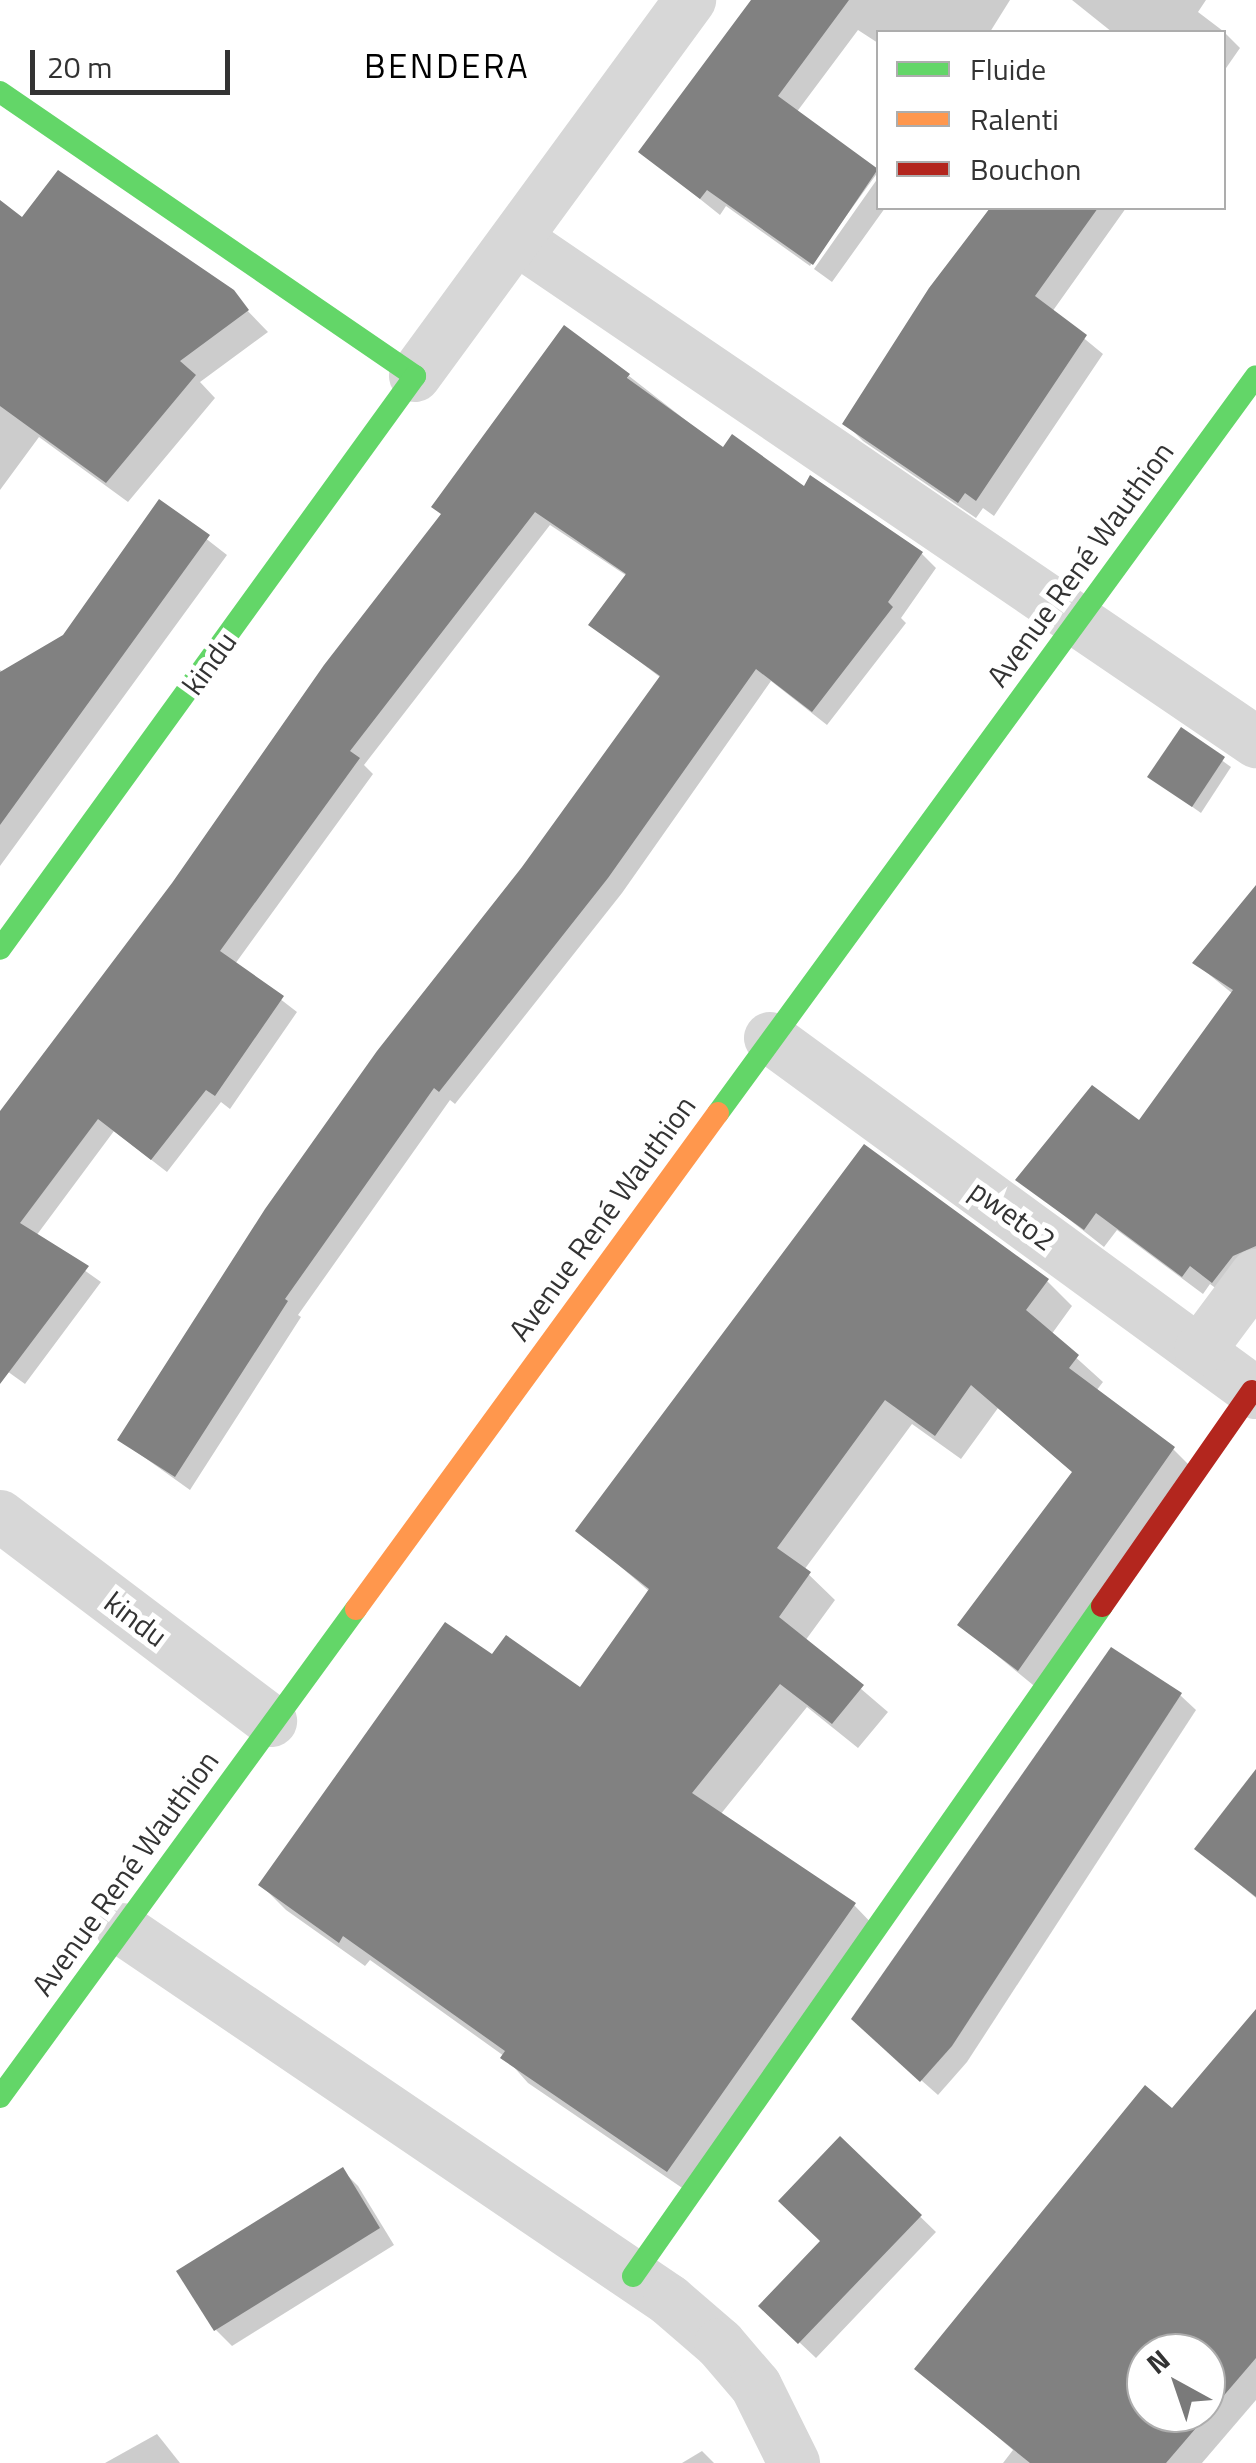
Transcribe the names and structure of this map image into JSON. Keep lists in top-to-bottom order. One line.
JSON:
{"streets":{"street":["Avenue René Wauthion","kindu","pweto2"]},"crossings":[["Avenue René Wauthion","kindu"],["Avenue René Wauthion","pweto2"]],"districts":["BENDERA"],"legend":["Fluide","Ralenti","Bouchon"],"scale_bar":"20 m","north":"top left"}
